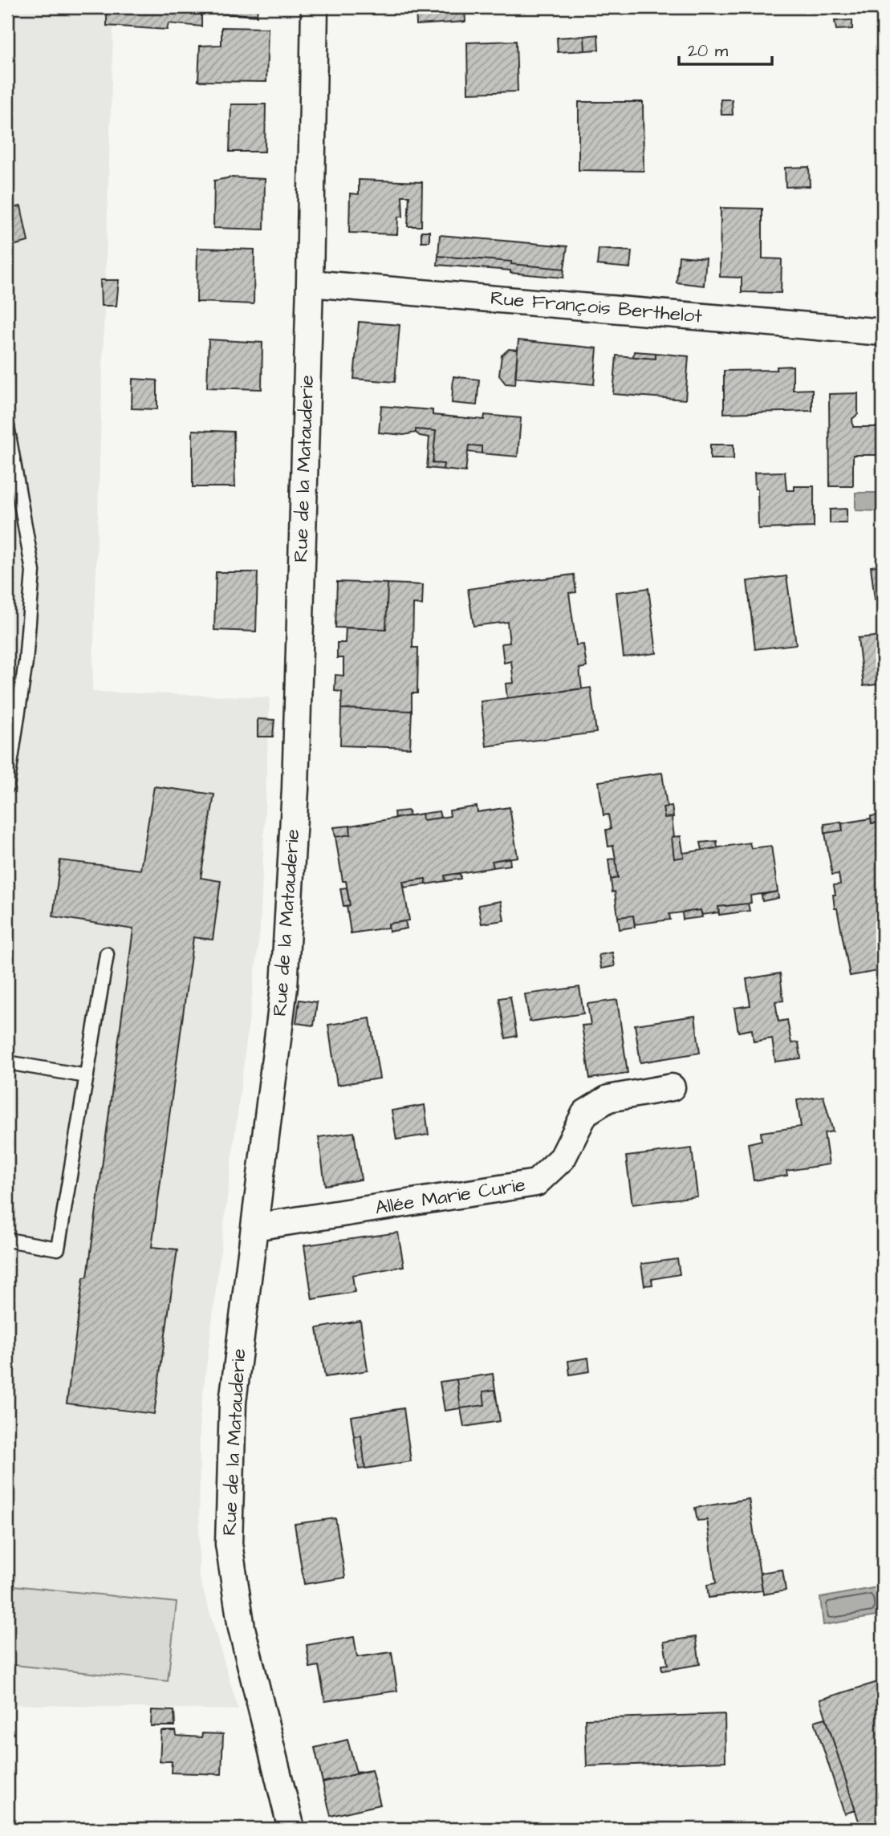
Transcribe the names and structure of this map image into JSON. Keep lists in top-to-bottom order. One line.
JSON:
{"streets":{"street":["Rue François Berthelot","Rue de la Matauderie","Allée Marie Curie"]},"crossings":[["Rue François Berthelot","Rue de la Matauderie"],["Rue de la Matauderie","Allée Marie Curie"]],"scale_bar":"20 m"}
